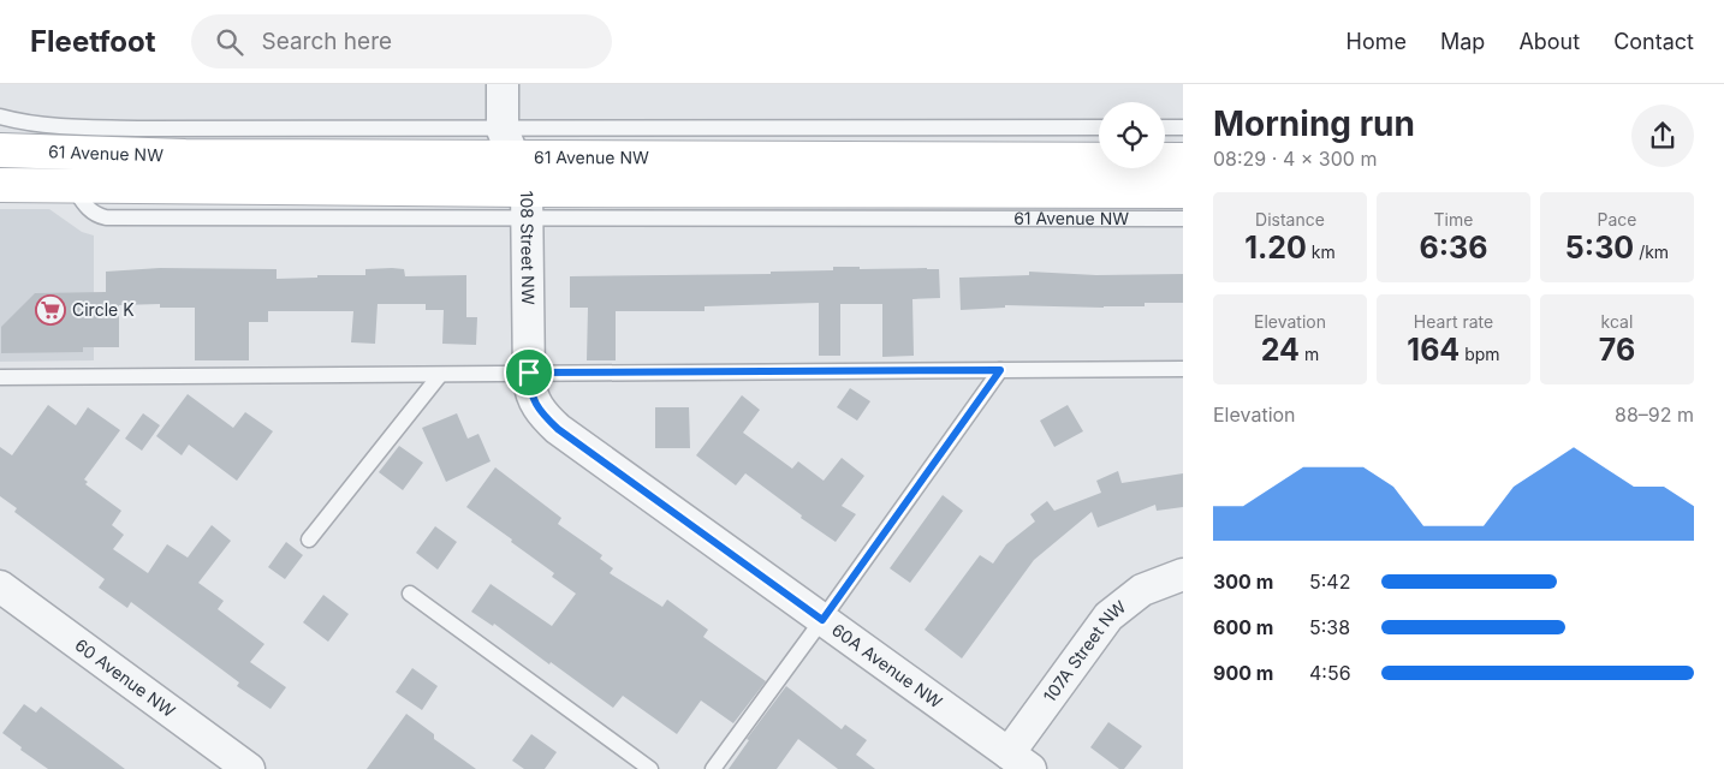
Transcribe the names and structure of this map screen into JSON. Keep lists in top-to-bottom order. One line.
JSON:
{"streets":{"main road":["61 Avenue NW"],"street":["108 Street NW","107A Street NW","60A Avenue NW","60 Avenue NW"]},"crossings":[["61 Avenue NW","108 Street NW"],["108 Street NW","60A Avenue NW"],["107A Street NW","60A Avenue NW"]],"places":{"supermarket":["Circle K"]},"page":{"header":"Fleetfoot","search":"Search here","nav":["Home","Map","About","Contact"],"heading":["Morning run","08:29 · 4 × 300 m"],"stats":[["Distance","1.20 km"],["Time","6:36"],["Pace","5:30 /km"],["Elevation","24 m"],["Heart rate","164 bpm"],["kcal","76"]],"chart":["Elevation","88–92 m"],"list":[{"name":"300 m","note":"5:42"},{"name":"600 m","note":"5:38"},{"name":"900 m","note":"4:56"}]}}
